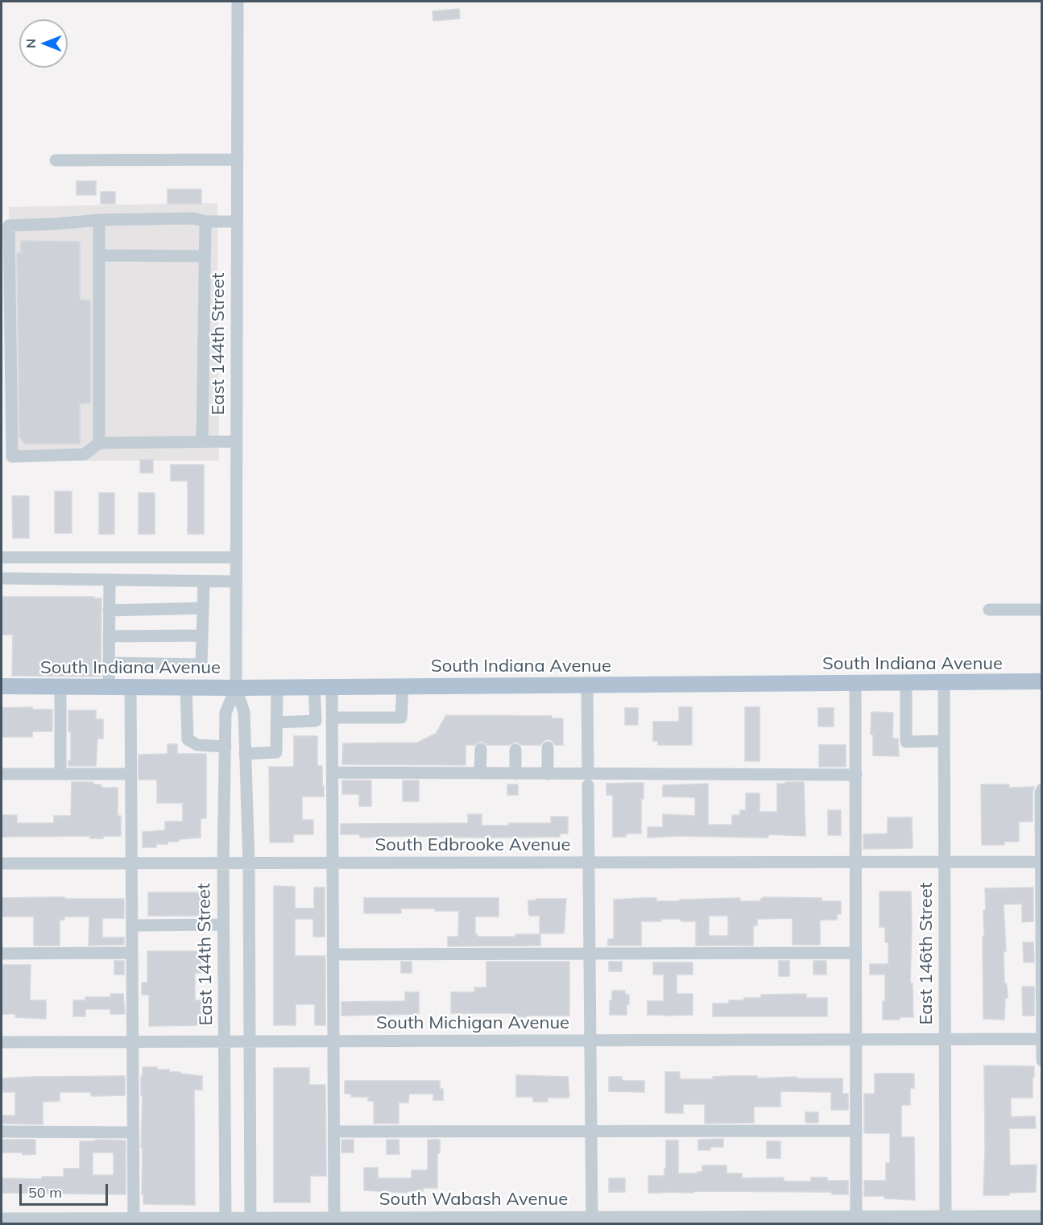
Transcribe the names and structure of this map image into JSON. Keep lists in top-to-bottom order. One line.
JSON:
{"streets":{"main road":["South Indiana Avenue"],"street":["East 144th Street","South Edbrooke Avenue","East 146th Street","South Michigan Avenue","South Wabash Avenue"]},"crossings":[["East 144th Street","South Indiana Avenue"],["East 144th Street","South Edbrooke Avenue"],["East 144th Street","South Michigan Avenue"],["East 144th Street","South Wabash Avenue"],["South Indiana Avenue","East 146th Street"],["South Edbrooke Avenue","East 146th Street"],["East 146th Street","South Michigan Avenue"],["East 146th Street","South Wabash Avenue"]],"scale_bar":"50 m","north":"left"}
